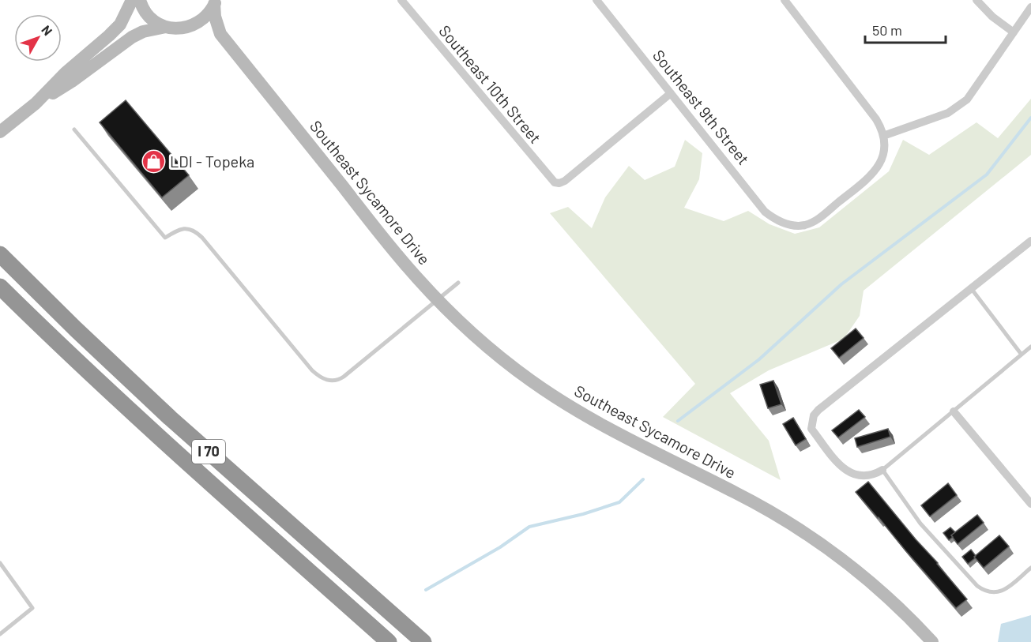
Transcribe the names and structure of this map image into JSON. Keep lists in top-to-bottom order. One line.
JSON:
{"streets":{"highway":["I 70"],"street":["Southeast 10th Street","Southeast 9th Street","Southeast Sycamore Drive"]},"crossings":[["Southeast 10th Street","Southeast 9th Street"]],"places":{"shop":["LDI - Topeka"]},"scale_bar":"50 m","north":"top right"}
